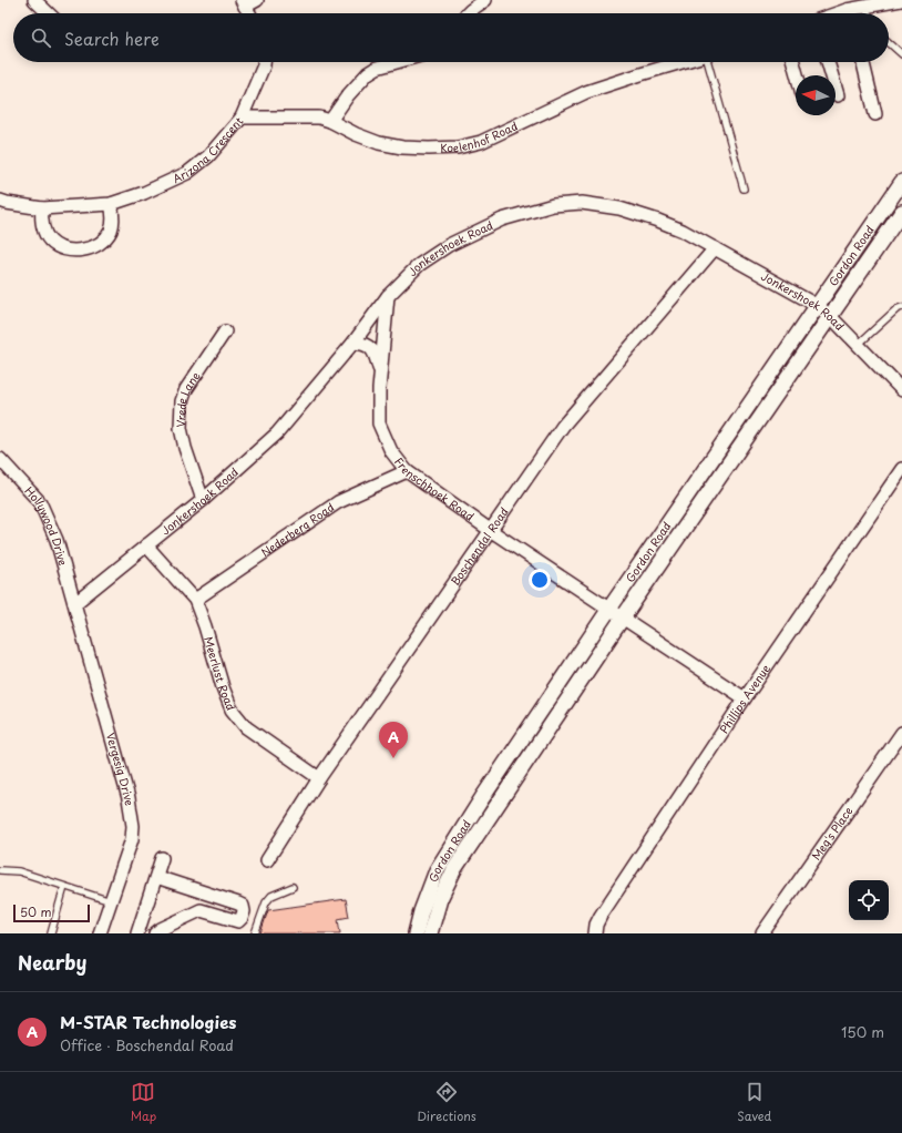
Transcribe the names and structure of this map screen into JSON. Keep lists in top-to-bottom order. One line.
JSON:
{"streets":{"street":["Koelenhof Road","Arizona Crescent","Jonkershoek Road","Gordon Road","Vrede Lane","Frenschhoek Road","Hollywood Drive","Nederberg Road","Boschendal Road","Meerlust Road","Phillips Avenue","Vergesig Drive","Meg's Place"]},"crossings":[["Koelenhof Road","Arizona Crescent"],["Jonkershoek Road","Gordon Road"],["Jonkershoek Road","Vrede Lane"],["Jonkershoek Road","Frenschhoek Road"],["Jonkershoek Road","Hollywood Drive"],["Jonkershoek Road","Boschendal Road"],["Jonkershoek Road","Meerlust Road"],["Jonkershoek Road","Vergesig Drive"],["Gordon Road","Frenschhoek Road"],["Frenschhoek Road","Nederberg Road"],["Frenschhoek Road","Boschendal Road"],["Frenschhoek Road","Phillips Avenue"],["Hollywood Drive","Vergesig Drive"],["Nederberg Road","Meerlust Road"],["Boschendal Road","Meerlust Road"]],"scale_bar":"50 m","north":"left","page":{"search":"Search here","pins":"A","scale":"50 m","heading":"Nearby","list":[{"mark":"A","name":"M-STAR Technologies","note":"Office · Boschendal Road","value":"150 m"}],"nav":["Map","Directions","Saved"]}}
